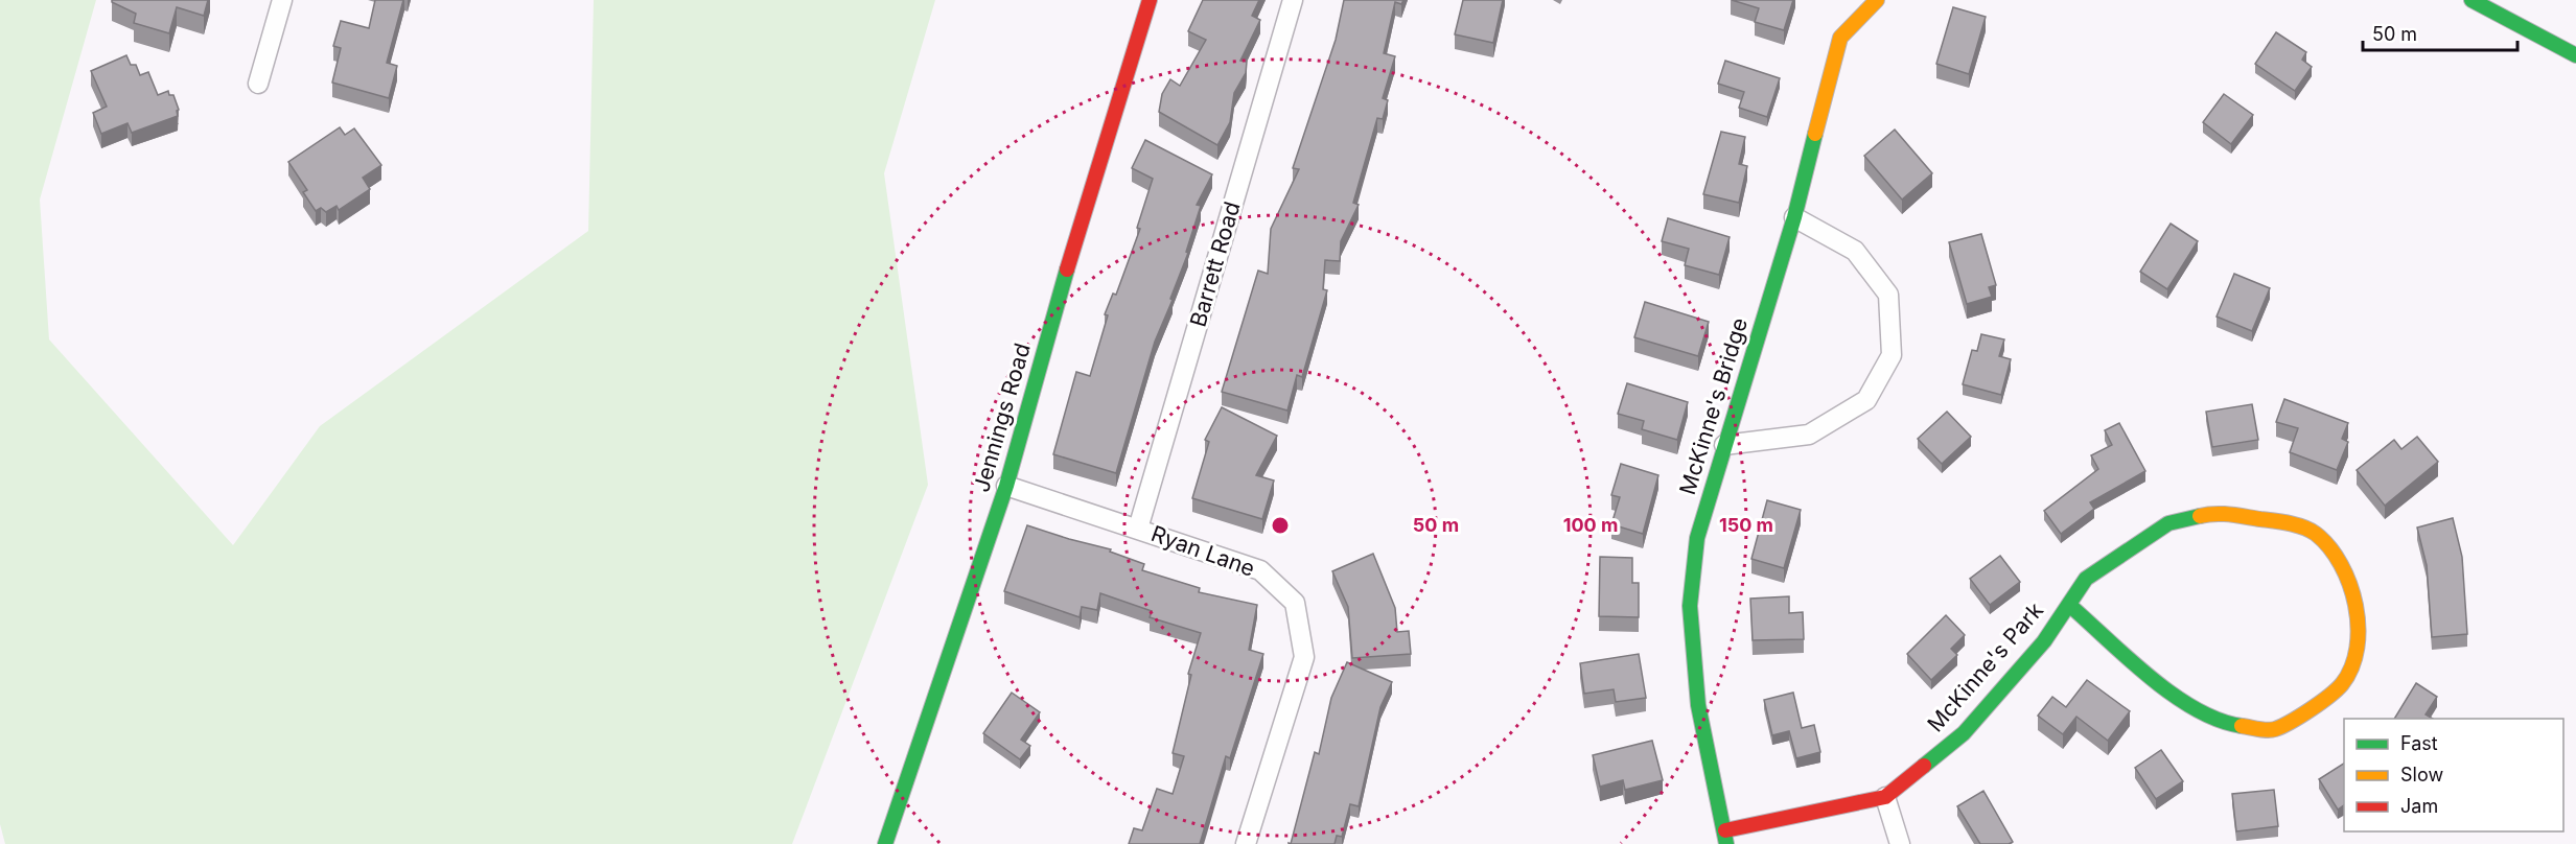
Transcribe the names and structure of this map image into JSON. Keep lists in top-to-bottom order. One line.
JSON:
{"streets":{"street":["Barrett Road","McKinne's Bridge","Jennings Road","Ryan Lane","McKinne's Park"]},"crossings":[["Barrett Road","Ryan Lane"],["McKinne's Bridge","McKinne's Park"],["Jennings Road","Ryan Lane"]],"legend":["Fast","Slow","Jam"],"scale_bar":"50 m","rings":["50 m","100 m","150 m"]}
